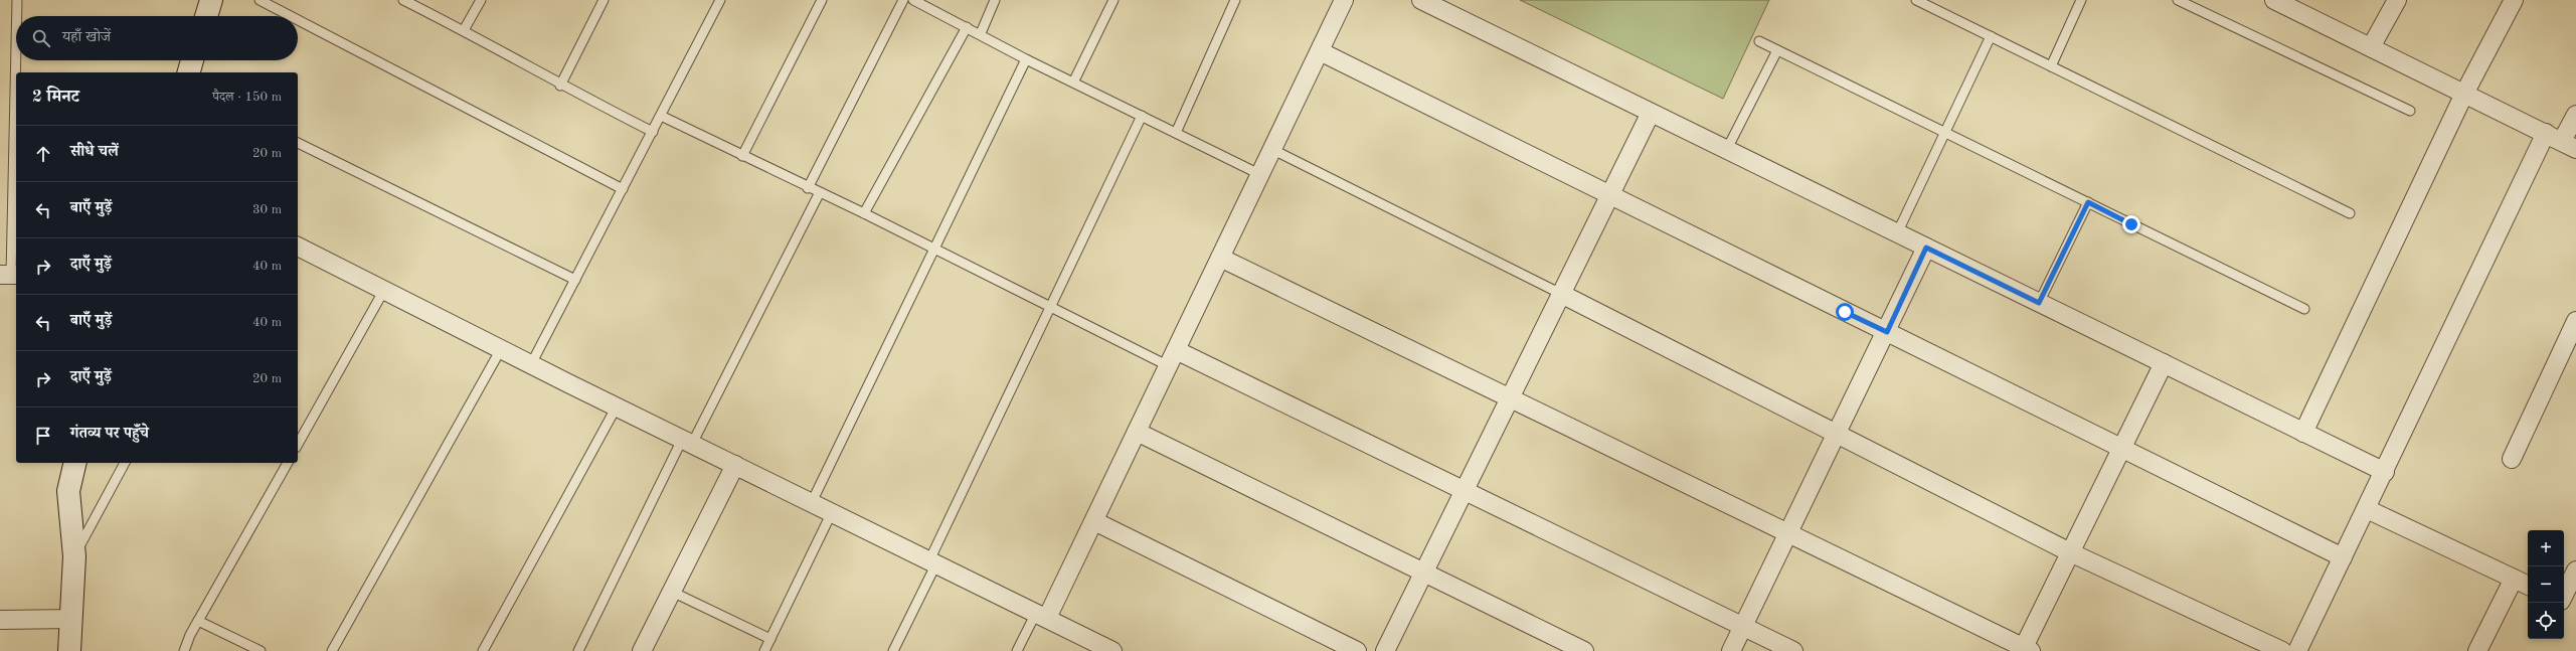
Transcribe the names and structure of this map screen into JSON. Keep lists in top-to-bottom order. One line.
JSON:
{"page":{"search":"यहाँ खोजें","heading":["2 मिनट","पैदल · 150 m"],"list":[["सीधे चलें","20 m"],["बाएँ मुड़ें","30 m"],["दाएँ मुड़ें","40 m"],["बाएँ मुड़ें","40 m"],["दाएँ मुड़ें","20 m"],"गंतव्य पर पहुँचे"],"map_buttons":["+","−"]}}
